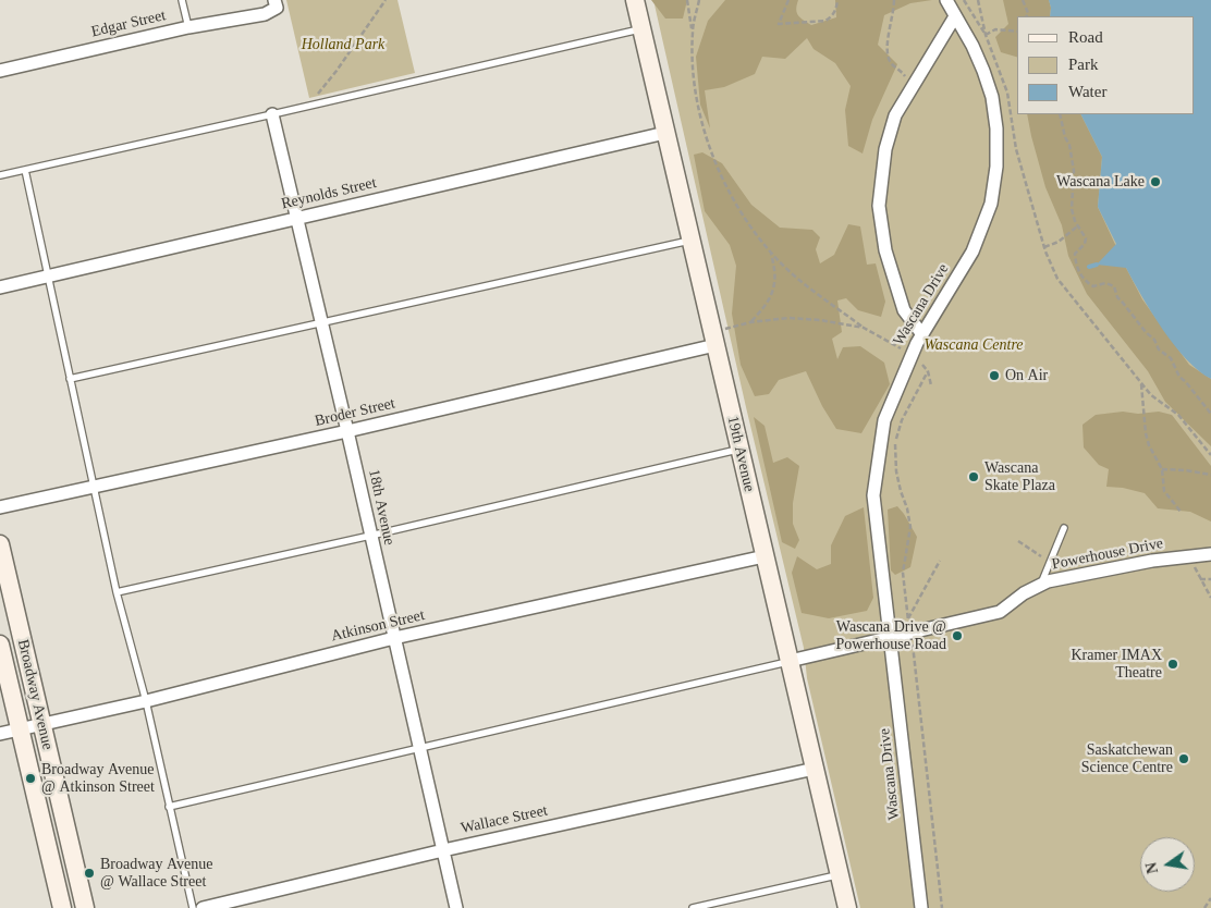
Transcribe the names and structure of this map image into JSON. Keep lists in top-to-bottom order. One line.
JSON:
{"streets":{"street":["Edgar Street","Reynolds Street","Wascana Drive","Broder Street","19th Avenue","18th Avenue","Powerhouse Drive","Atkinson Street","Broadway Avenue","Wallace Street"]},"crossings":[["Reynolds Street","19th Avenue"],["Reynolds Street","18th Avenue"],["Wascana Drive","Powerhouse Drive"],["Broder Street","19th Avenue"],["Broder Street","18th Avenue"],["19th Avenue","Atkinson Street"],["19th Avenue","Wallace Street"],["18th Avenue","Atkinson Street"],["18th Avenue","Wallace Street"],["Atkinson Street","Broadway Avenue"]],"parks":["Holland Park","Wascana Centre"],"places":["Wascana Lake","On Air","Wascana Skate Plaza","Wascana Drive @ Powerhouse Road","Kramer IMAX Theatre","Saskatchewan Science Centre","Broadway Avenue @ Atkinson Street","Broadway Avenue @ Wallace Street"],"legend":["Road","Park","Water"],"north":"left"}
